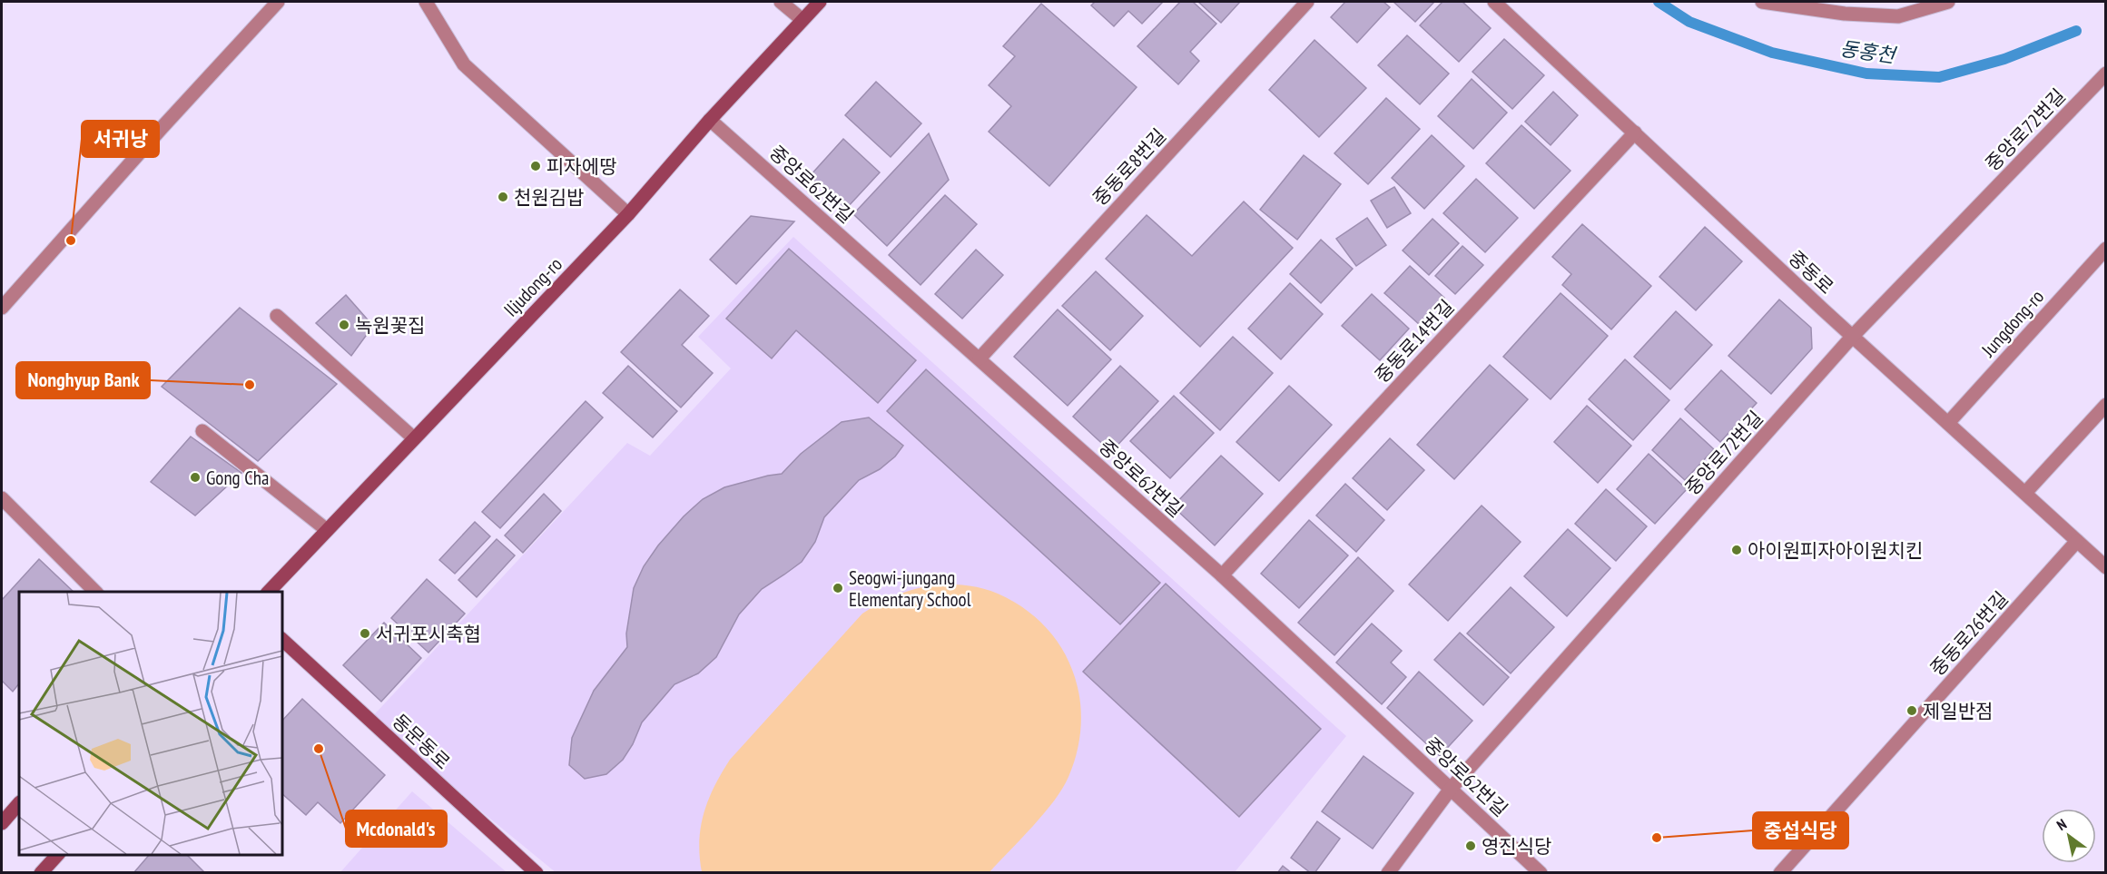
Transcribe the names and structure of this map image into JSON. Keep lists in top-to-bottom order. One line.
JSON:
{"streets":{"main road":["Iljudong-ro","동문동로"],"street":["중앙로72번길","중동로8번길","중앙로62번길","중동로","Jungdong-ro","중동로14번길","중동로26번길"]},"crossings":[["중앙로72번길","중앙로62번길"],["중앙로72번길","중동로"],["중동로8번길","중앙로62번길"],["중앙로62번길","Iljudong-ro"],["중앙로62번길","중동로14번길"],["중동로","Jungdong-ro"],["중동로","중동로14번길"],["중동로","중동로26번길"]],"water":["동홍천"],"places":["피자에땅","천원김밥","서귀낭","녹원꽃집","Nonghyup Bank","Gong Cha","아이원피자아이원치킨","Seogwi-jungang Elementary School","서귀포시축협","제일반점","Mcdonald's","중섭식당","영진식당"],"north":"top left"}
